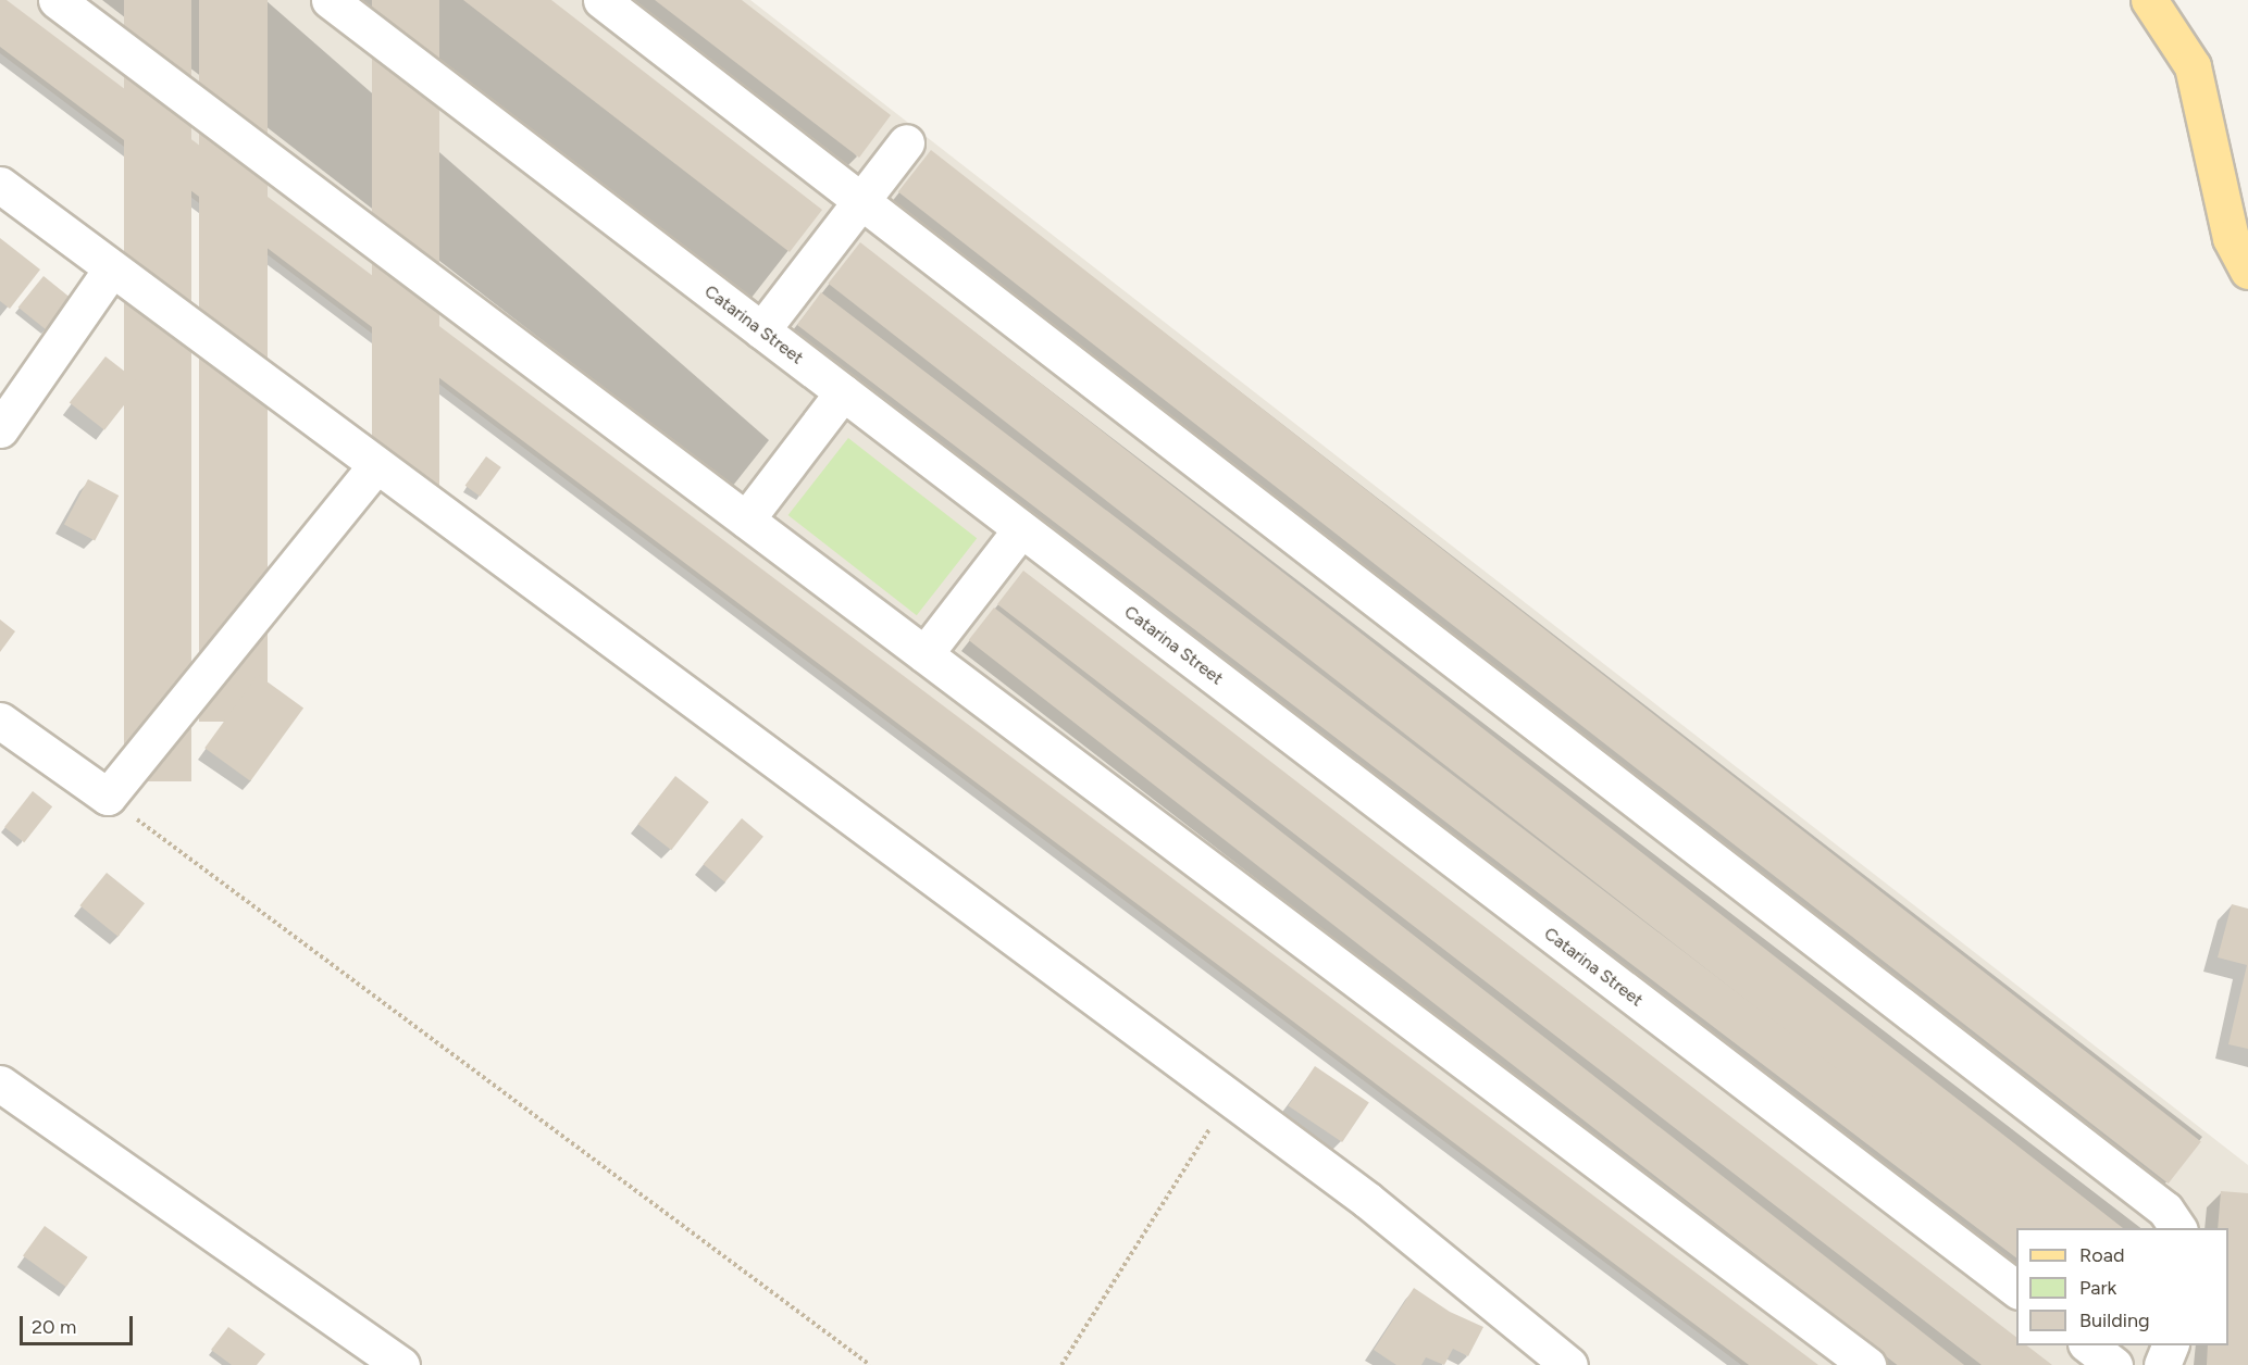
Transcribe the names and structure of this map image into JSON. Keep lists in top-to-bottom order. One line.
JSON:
{"streets":{"street":["Catarina Street"]},"legend":["Road","Park","Building"],"scale_bar":"20 m"}
